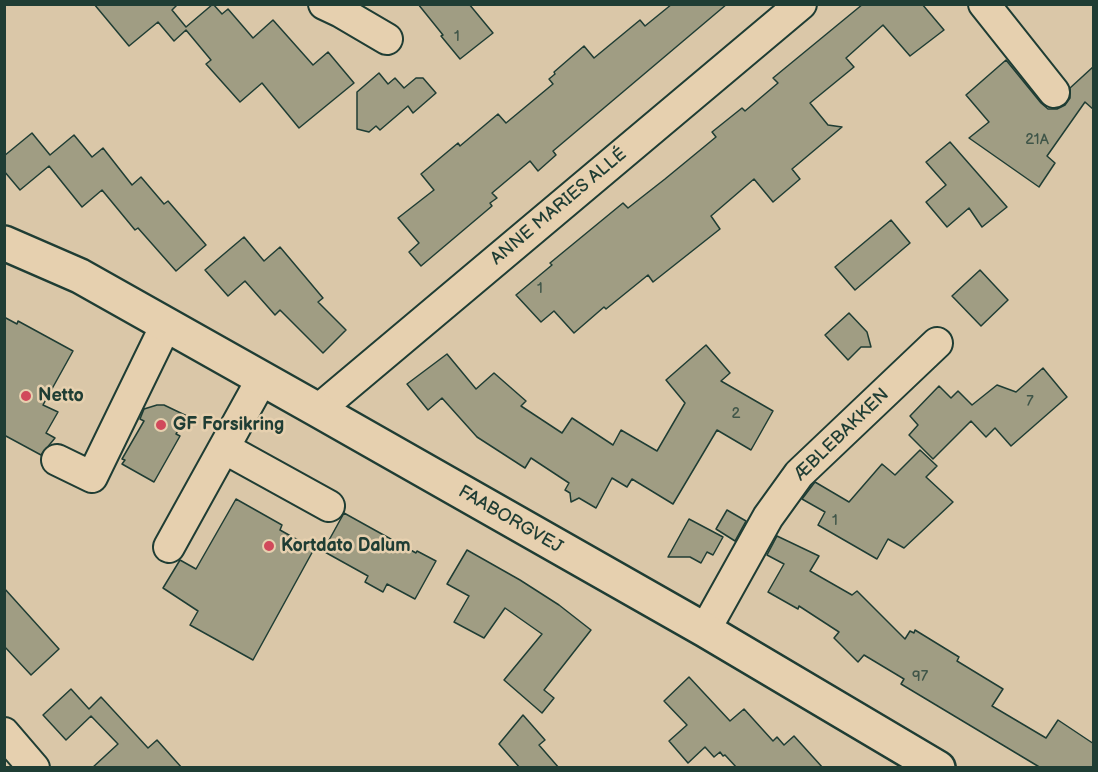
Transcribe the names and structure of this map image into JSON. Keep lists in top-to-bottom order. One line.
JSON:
{"streets":{"main road":["FAABORGVEJ"],"street":["ANNE MARIES ALLÉ","ÆBLEBAKKEN"]},"crossings":[["ANNE MARIES ALLÉ","FAABORGVEJ"],["ÆBLEBAKKEN","FAABORGVEJ"]],"places":["Netto","GF Forsikring","Kortdato Dalum"],"house_numbers":["1","21A","1","7","2","1","97"]}
